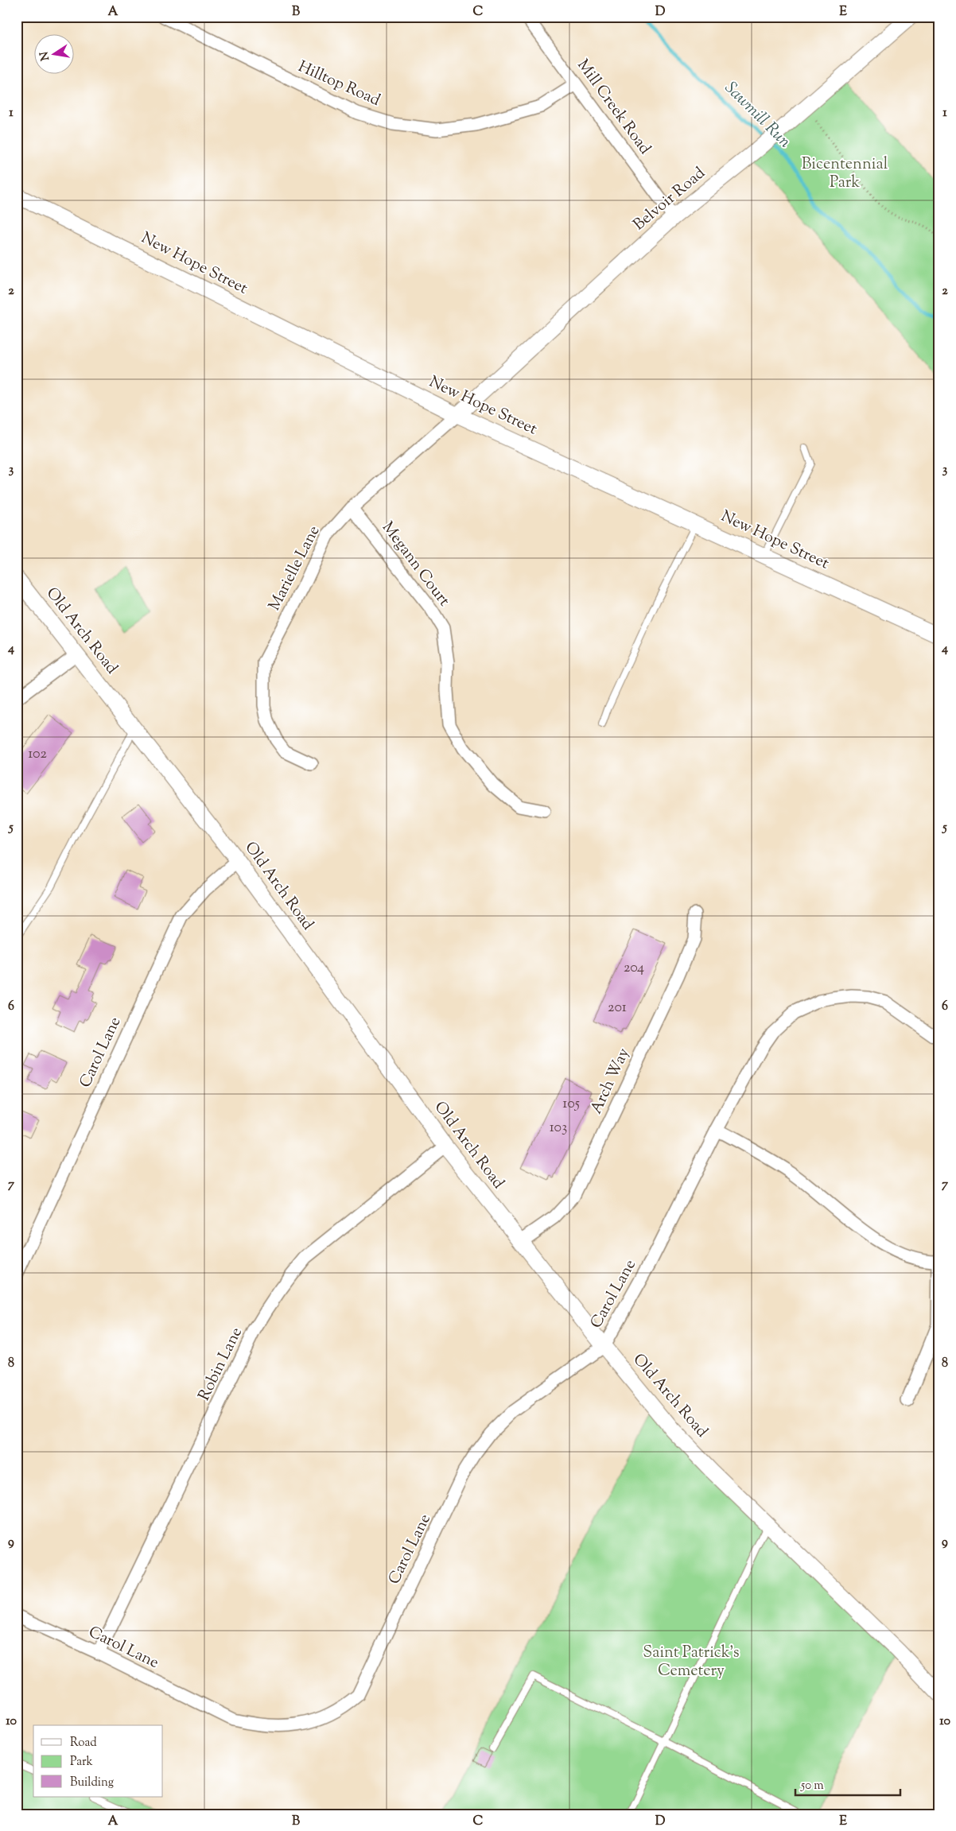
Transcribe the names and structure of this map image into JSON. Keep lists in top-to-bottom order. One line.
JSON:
{"streets":{"street":["Hilltop Road","Mill Creek Road","Belvoir Road","New Hope Street","Megann Court","Marielle Lane","Old Arch Road","Carol Lane","Arch Way","Robin Lane"]},"crossings":[["Hilltop Road","Mill Creek Road"],["Mill Creek Road","Belvoir Road"],["Belvoir Road","New Hope Street"],["Belvoir Road","Marielle Lane"],["New Hope Street","Marielle Lane"],["Megann Court","Marielle Lane"],["Old Arch Road","Carol Lane"],["Old Arch Road","Arch Way"],["Old Arch Road","Robin Lane"],["Carol Lane","Robin Lane"]],"water":["Sawmill Run"],"parks":["Bicentennial Park","Saint Patrick's Cemetery"],"house_numbers":["102","204","201","105","103"],"legend":["Road","Park","Building"],"scale_bar":"50 m","north":"left","grid":{"columns":["A","B","C","D","E"],"rows":["1","2","3","4","5","6","7","8","9","10"]}}
